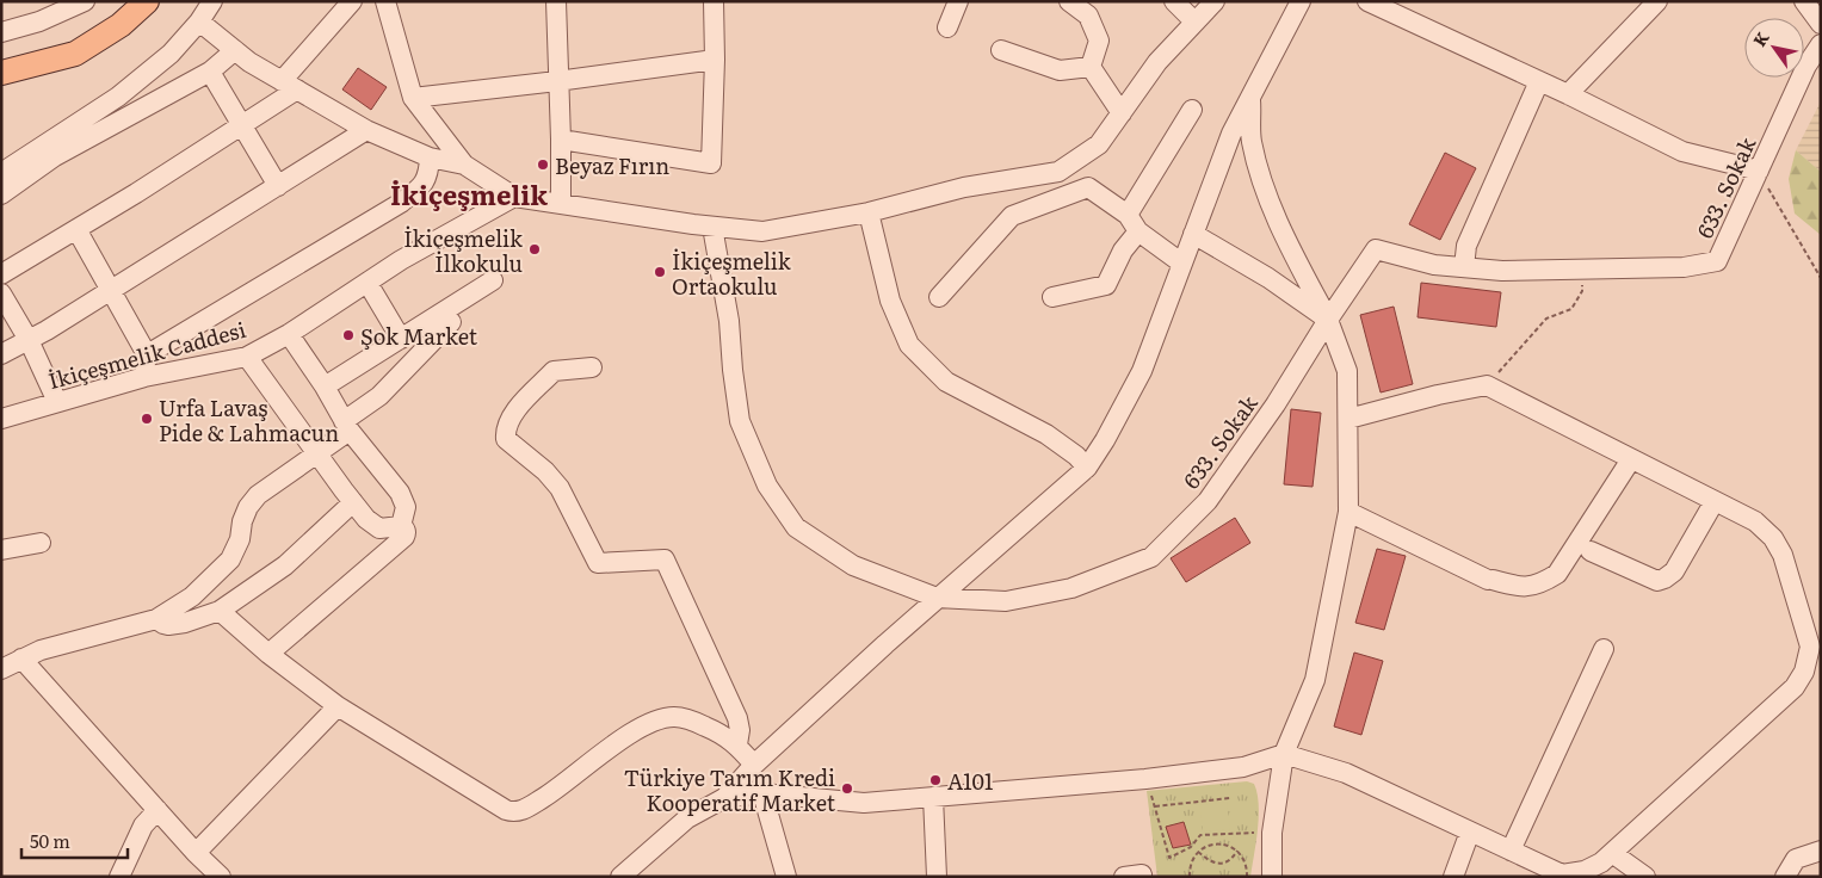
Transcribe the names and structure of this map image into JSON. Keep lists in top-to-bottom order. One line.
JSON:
{"streets":{"street":["633. Sokak","İkiçeşmelik Caddesi"]},"districts":["İkiçeşmelik"],"places":["Beyaz Fırın","İkiçeşmelik İlkokulu","İkiçeşmelik Ortaokulu","Şok Market","Urfa Lavaş Pide & Lahmacun","A101","Türkiye Tarım Kredi Kooperatif Market"],"scale_bar":"50 m","north":"top left"}
